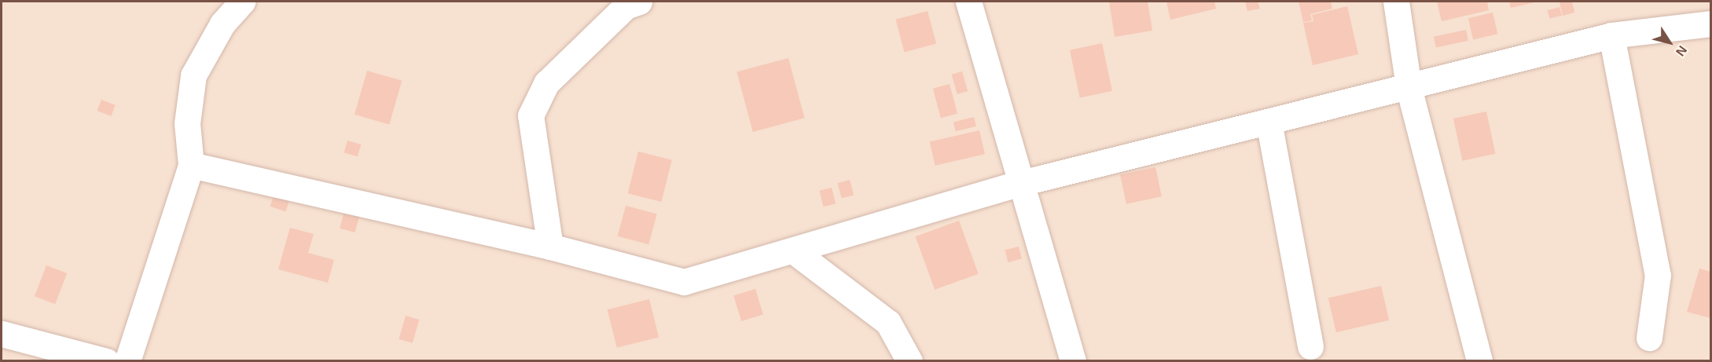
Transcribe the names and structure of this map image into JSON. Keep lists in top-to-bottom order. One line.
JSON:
{"north":"bottom right"}
